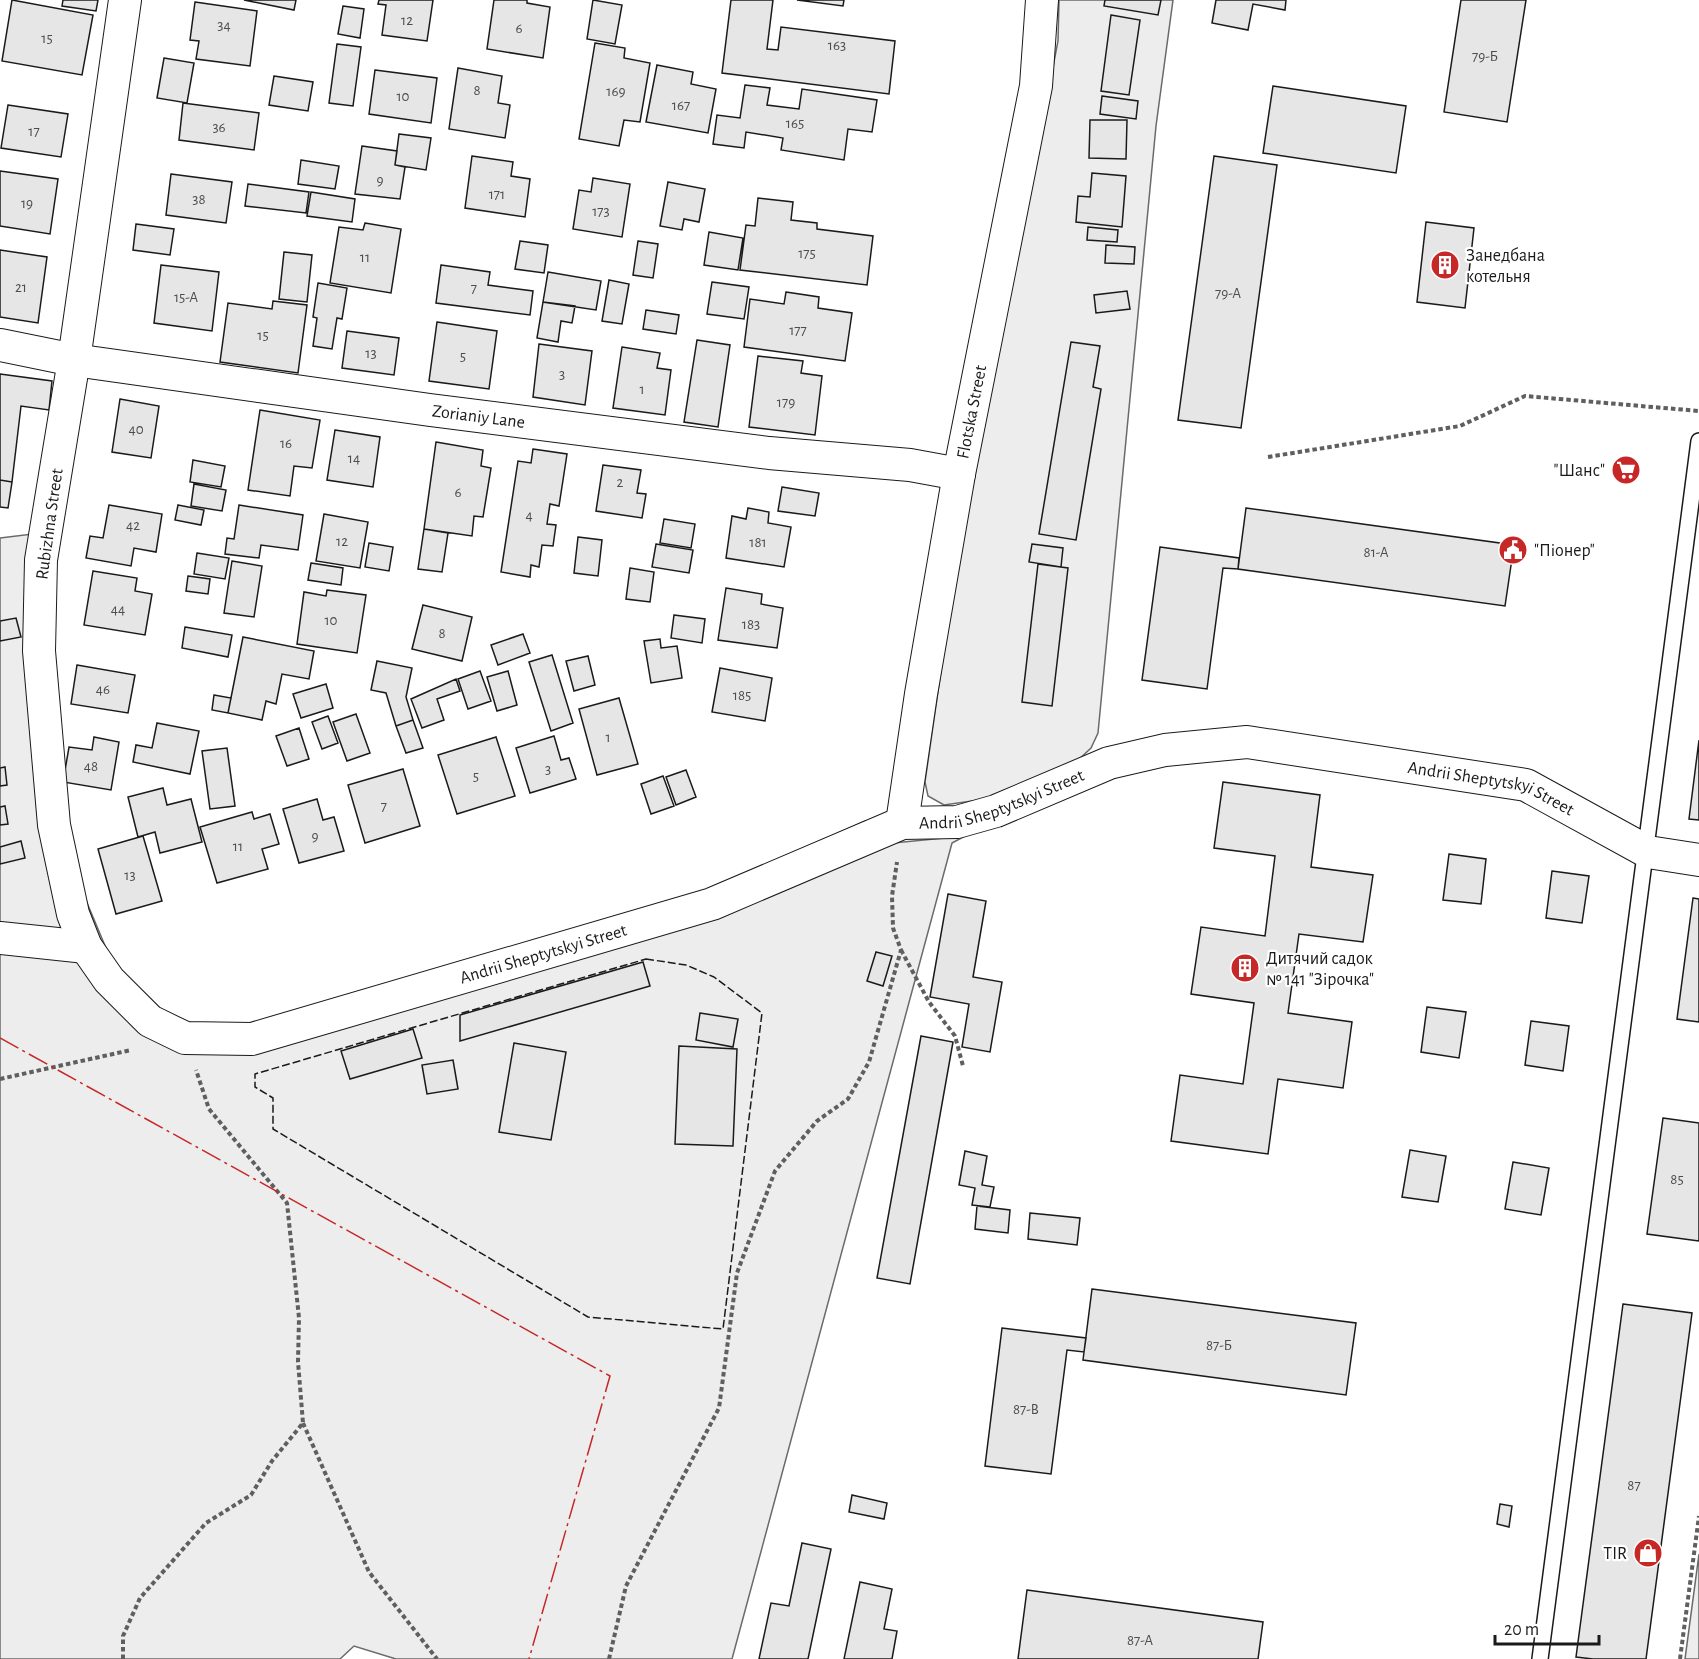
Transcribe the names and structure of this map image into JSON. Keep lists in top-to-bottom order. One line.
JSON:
{"streets":{"street":["Flotska Street","Zorianiy Lane","Rubizhna Street","Andrii Sheptytskyi Street"]},"crossings":[["Flotska Street","Zorianiy Lane"],["Flotska Street","Andrii Sheptytskyi Street"],["Zorianiy Lane","Rubizhna Street"],["Rubizhna Street","Andrii Sheptytskyi Street"]],"places":{"building":["Занедбана котельня","Дитячий садок № 141 \"Зірочка\""],"supermarket":["\"Шанс\""],"public building":["\"Піонер\""],"shop":["TIR"]},"house_numbers":["12","34","6","15","163","79-Б","8","169","10","167","165","36","17","9","171","38","19","173","175","11","21","7","79-А","15-А","177","15","13","5","3","1","179","40","16","14","2","6","4","42","12","181","81-А","44","10","183","8","46","185","1","48","3","5","7","9","11","13","85","87-Б","87-В","87","87-А"],"scale_bar":"20 m"}
